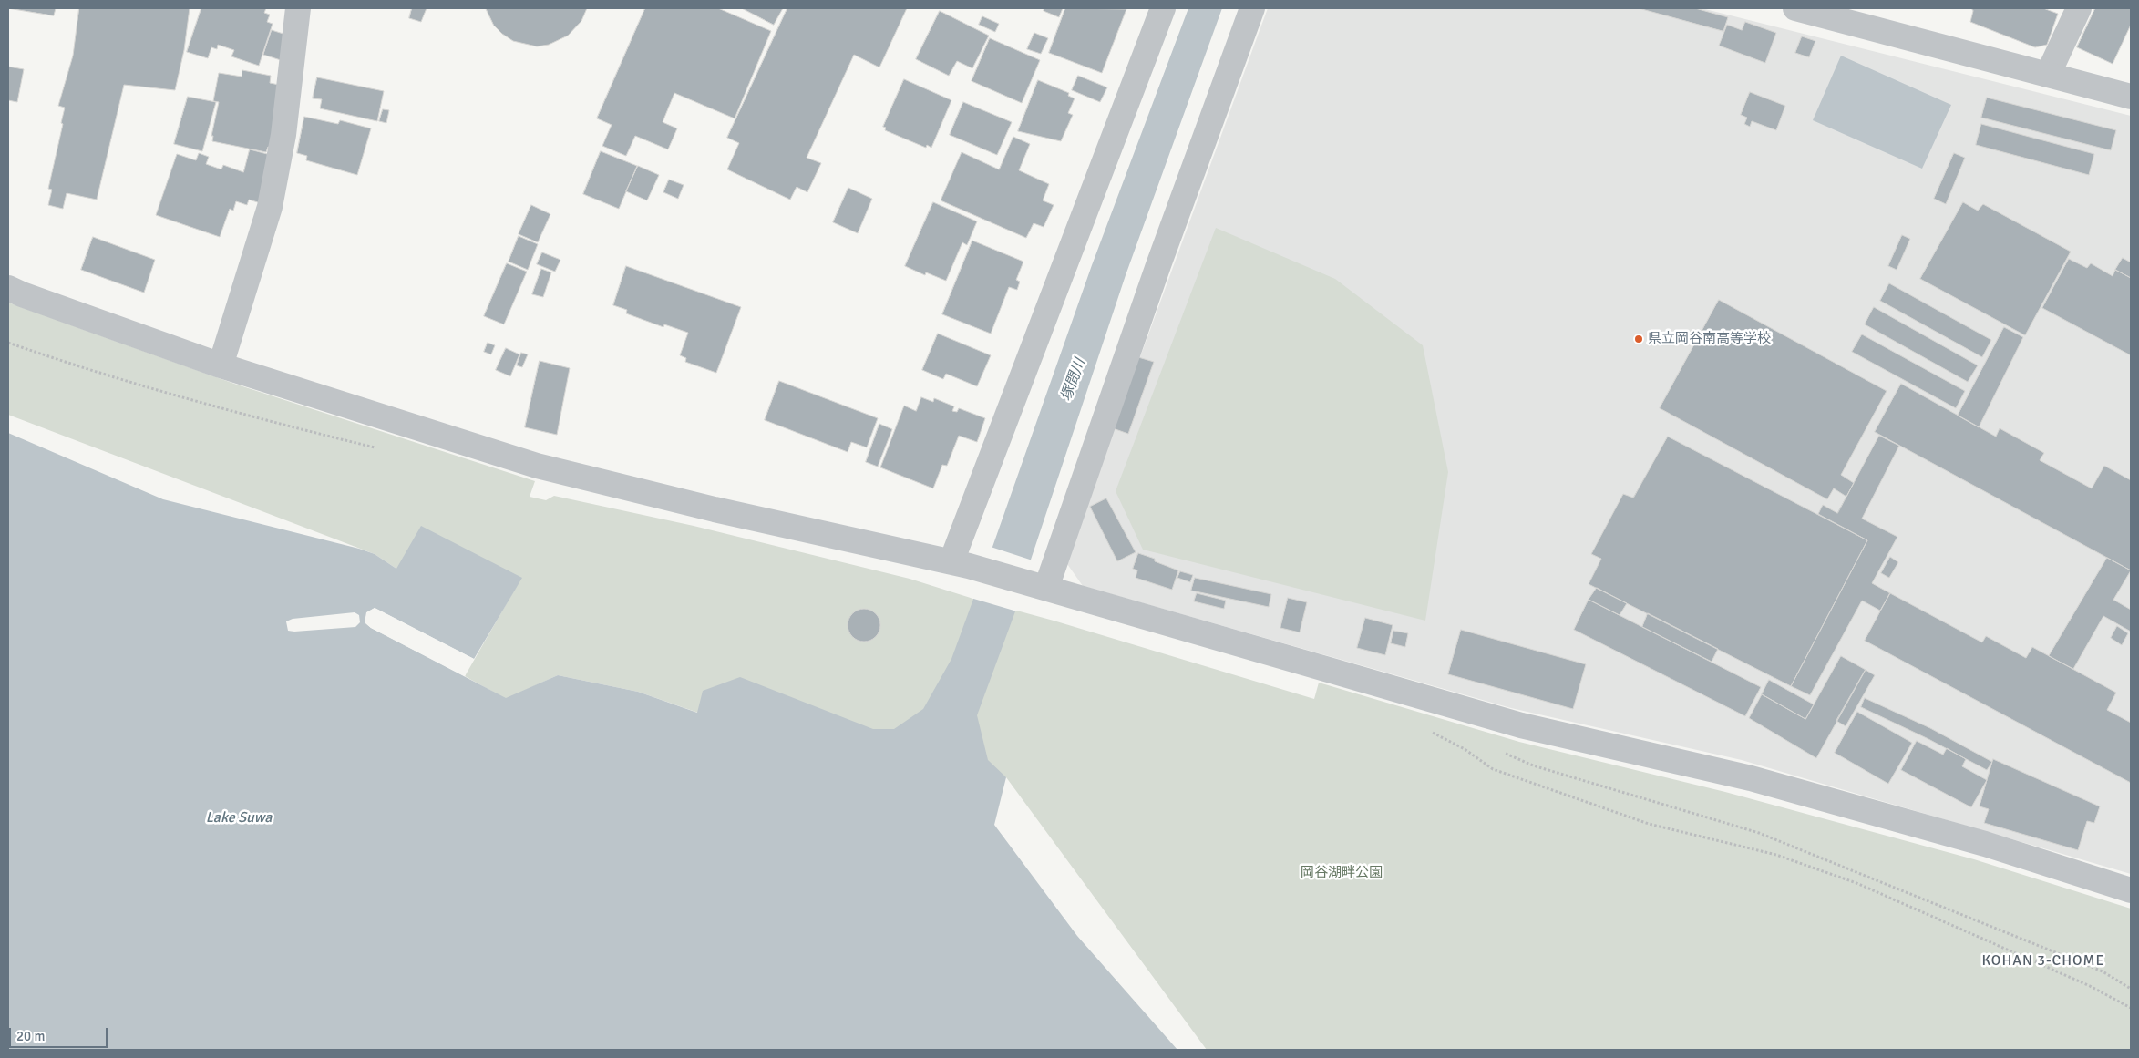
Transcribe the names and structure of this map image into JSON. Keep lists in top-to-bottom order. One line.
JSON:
{"districts":["KOHAN 3-CHOME"],"water":["塚間川","Lake Suwa"],"parks":["岡谷湖畔公園"],"places":["県立岡谷南高等学校"],"scale_bar":"20 m"}
